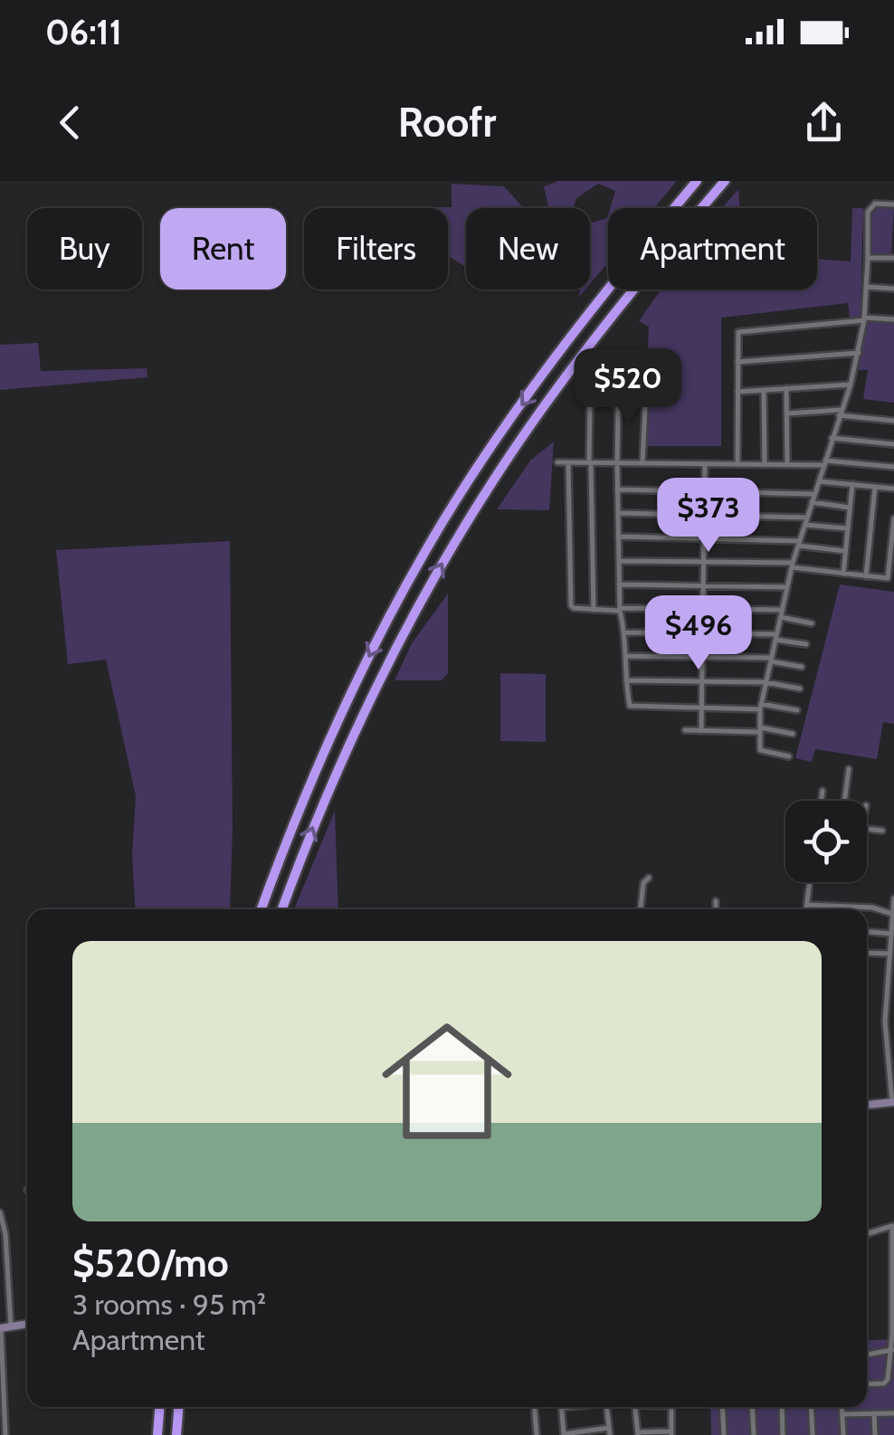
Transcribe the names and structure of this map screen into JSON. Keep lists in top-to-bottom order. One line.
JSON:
{"page":{"status":"06:11","header":"Roofr","chip":["Buy","Rent","Filters","New","Apartment"],"price":["$520","$373","$496"],"list":[{"name":"$520/mo","note":"3 rooms · 95 m² · Apartment"}]}}
